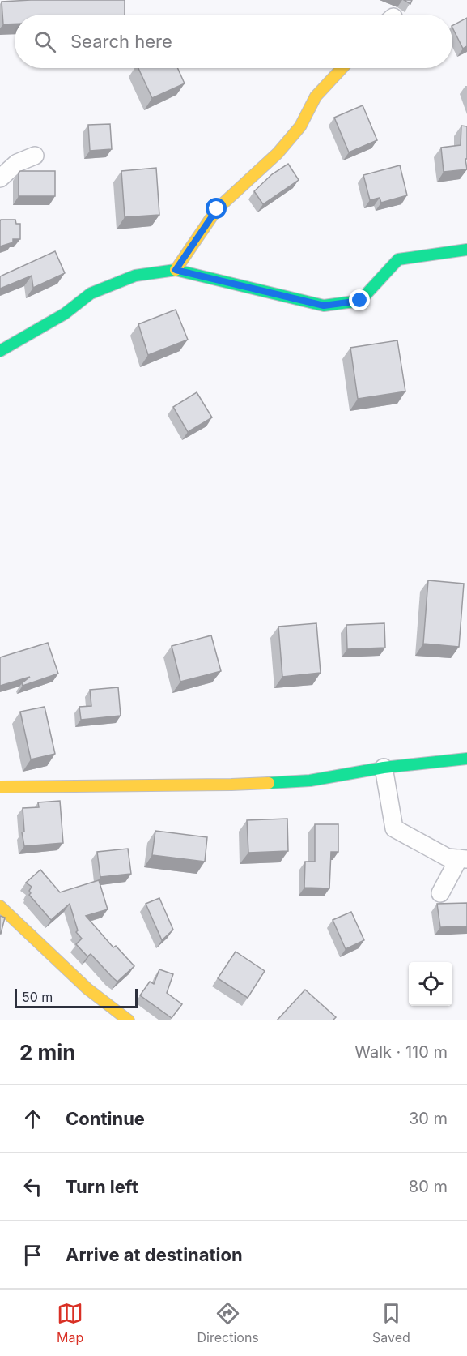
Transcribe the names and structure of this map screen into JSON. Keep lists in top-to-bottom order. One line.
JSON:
{"scale_bar":"50 m","page":{"search":"Search here","scale":"50 m","heading":["2 min","Walk · 110 m"],"list":[["Continue","30 m"],["Turn left","80 m"],"Arrive at destination"],"nav":["Map","Directions","Saved"]}}
